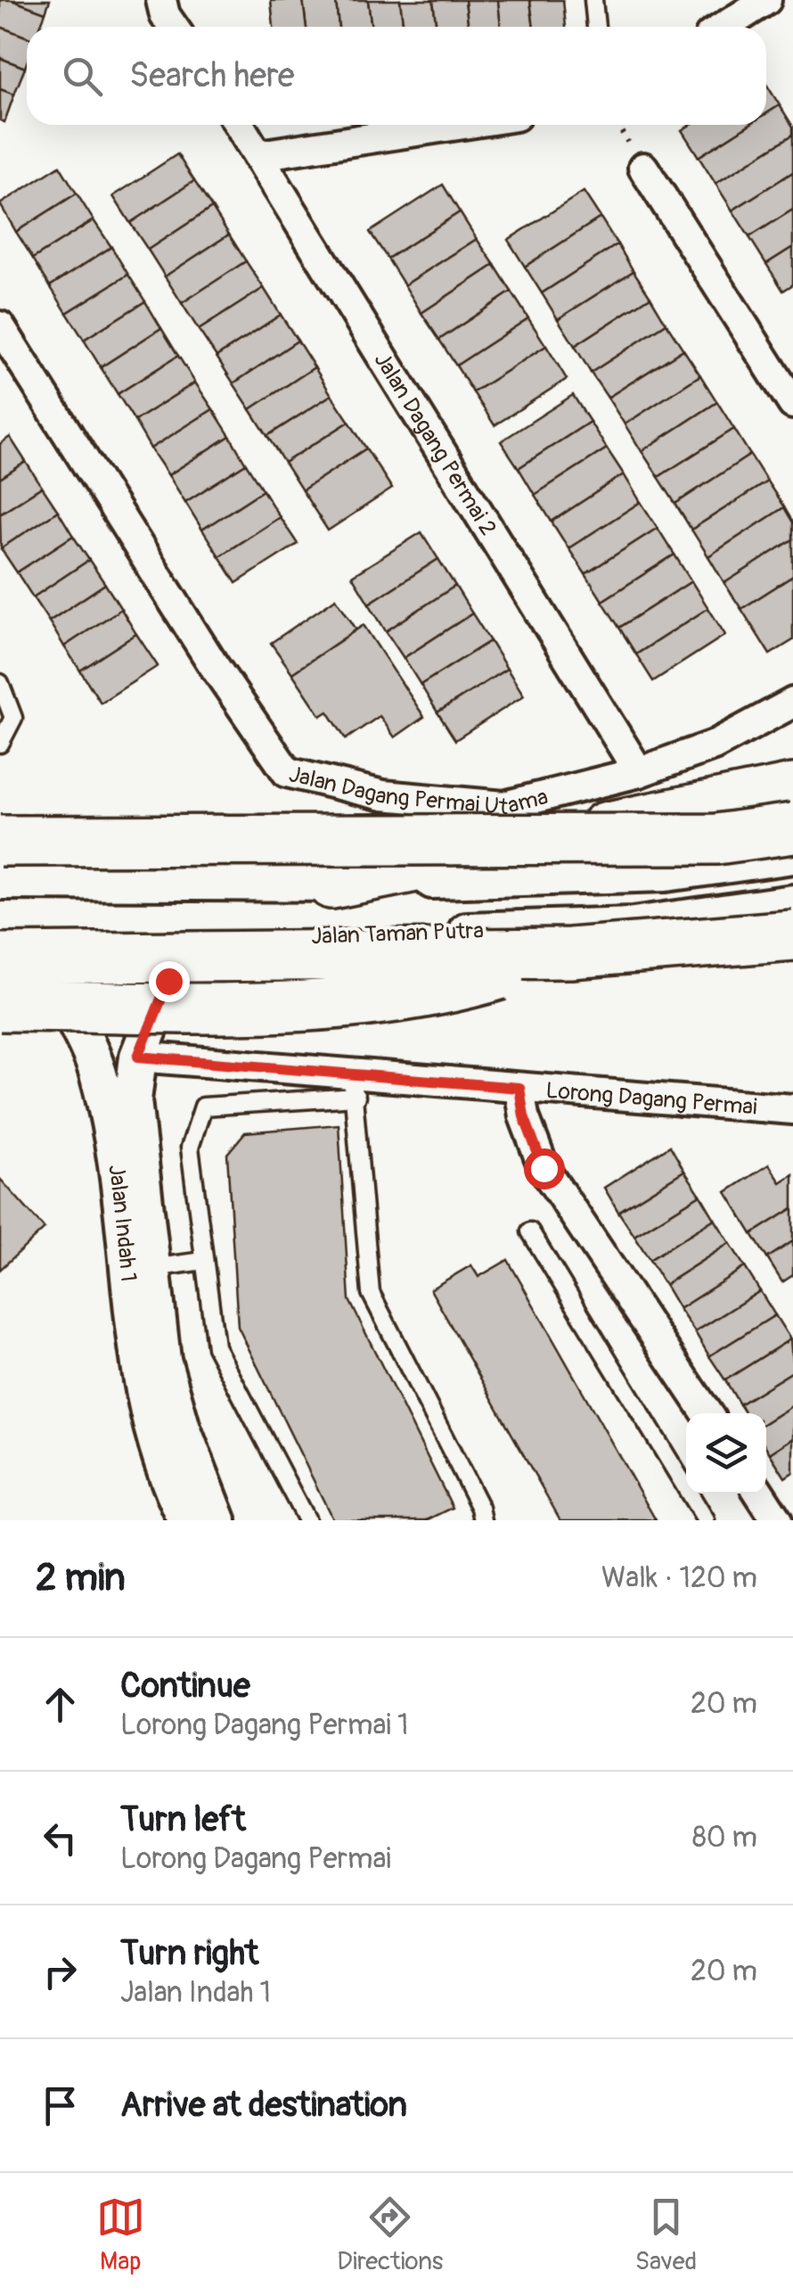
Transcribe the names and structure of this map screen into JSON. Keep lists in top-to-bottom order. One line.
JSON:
{"streets":{"street":["Jalan Dagang Permai 2","Jalan Dagang Permai Utama","Jalan Taman Putra","Lorong Dagang Permai","Jalan Indah 1"]},"crossings":[["Jalan Dagang Permai 2","Jalan Dagang Permai Utama"],["Jalan Taman Putra","Jalan Indah 1"],["Lorong Dagang Permai","Jalan Indah 1"]],"page":{"search":"Search here","heading":["2 min","Walk · 120 m"],"list":[["Continue","Lorong Dagang Permai 1","20 m"],["Turn left","Lorong Dagang Permai","80 m"],["Turn right","Jalan Indah 1","20 m"],"Arrive at destination"],"nav":["Map","Directions","Saved"]}}
